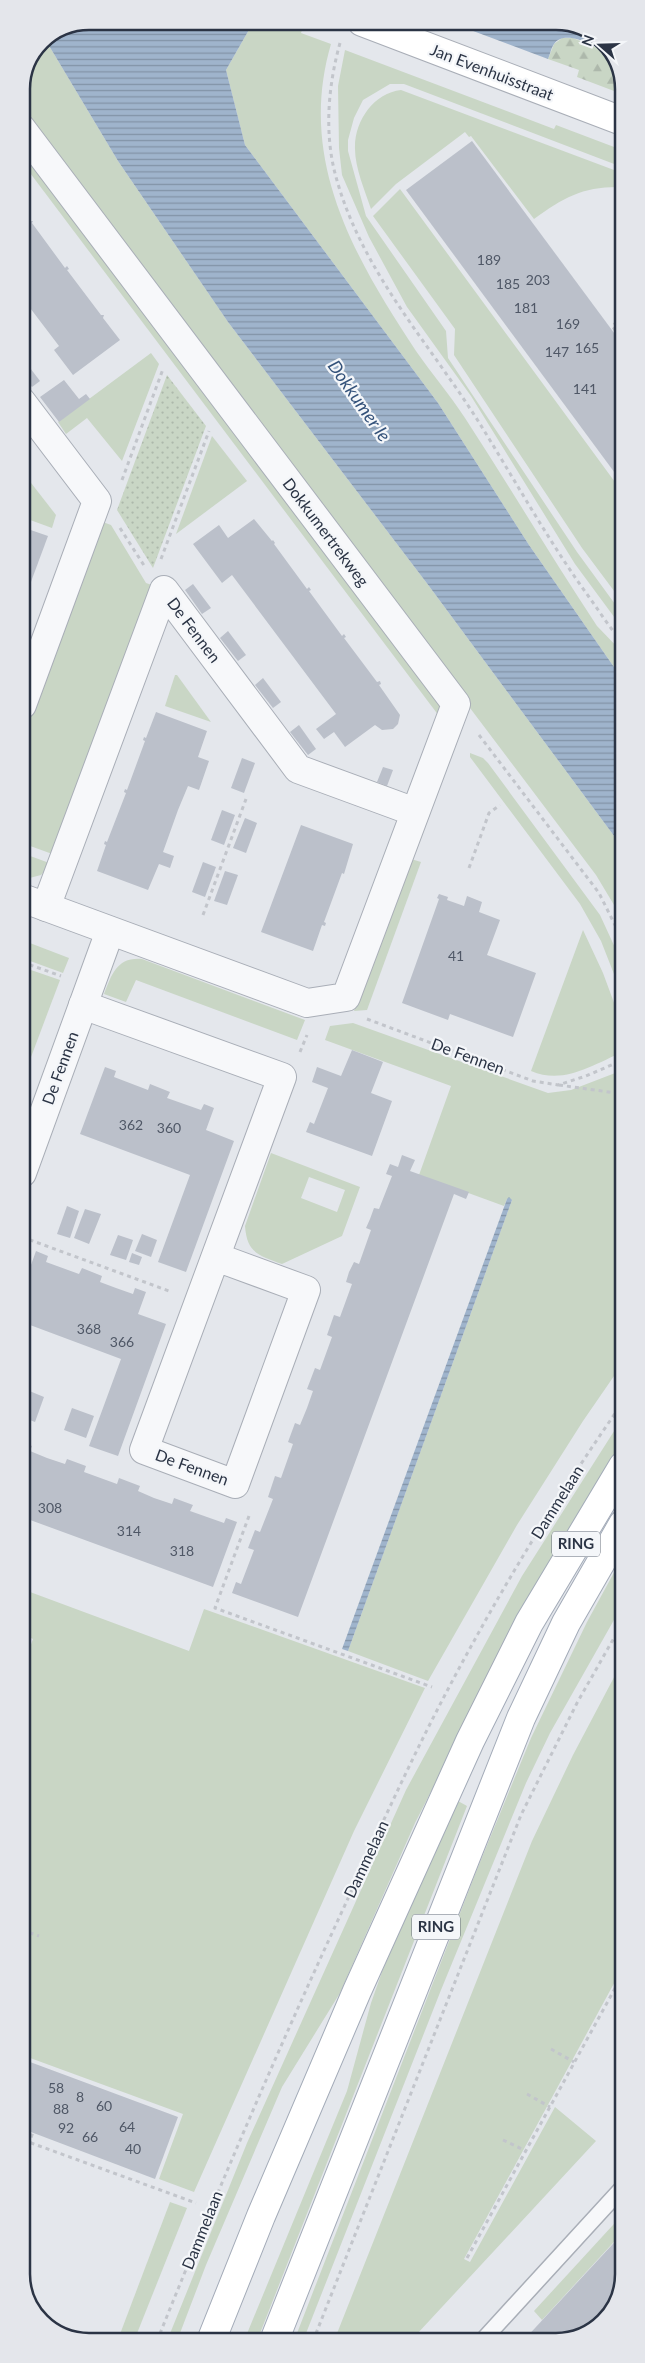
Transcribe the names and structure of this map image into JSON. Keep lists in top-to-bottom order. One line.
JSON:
{"streets":{"main road":["Jan Evenhuisstraat","RING"],"street":["Dokkumertrekweg","De Fennen"],"path":["Dammelaan"]},"crossings":[["Dokkumertrekweg","De Fennen"]],"water":["Dokkumer Ie"],"house_numbers":["189","203","185","181","169","165","147","141","41","362","360","368","366","308","314","318","58","8","60","88","64","92","66","40"],"north":"left"}
